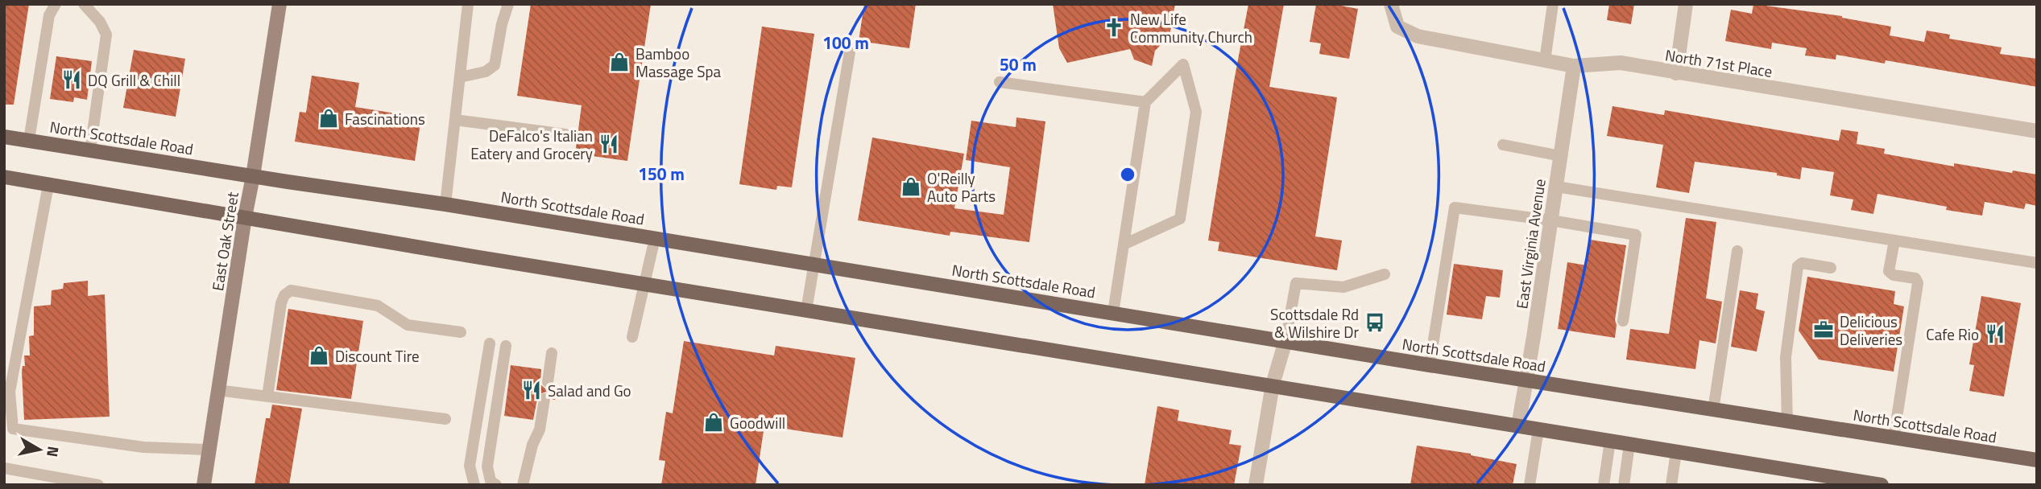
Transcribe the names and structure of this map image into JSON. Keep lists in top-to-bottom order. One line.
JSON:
{"streets":{"main road":["North Scottsdale Road"],"street":["North 71st Place","East Oak Street","East Virginia Avenue"]},"crossings":[["North 71st Place","East Virginia Avenue"],["North Scottsdale Road","East Oak Street"],["North Scottsdale Road","East Virginia Avenue"]],"places":{"church":["New Life Community Church"],"shop":["Bamboo Massage Spa","Fascinations","O'Reilly Auto Parts","Discount Tire","Goodwill"],"restaurant":["DQ Grill & Chill","DeFalco's Italian Eatery and Grocery","Cafe Rio","Salad and Go"],"bus stop":["Scottsdale Rd & Wilshire Dr"],"office":["Delicious Deliveries"]},"north":"right","rings":["100 m","50 m","150 m"]}
